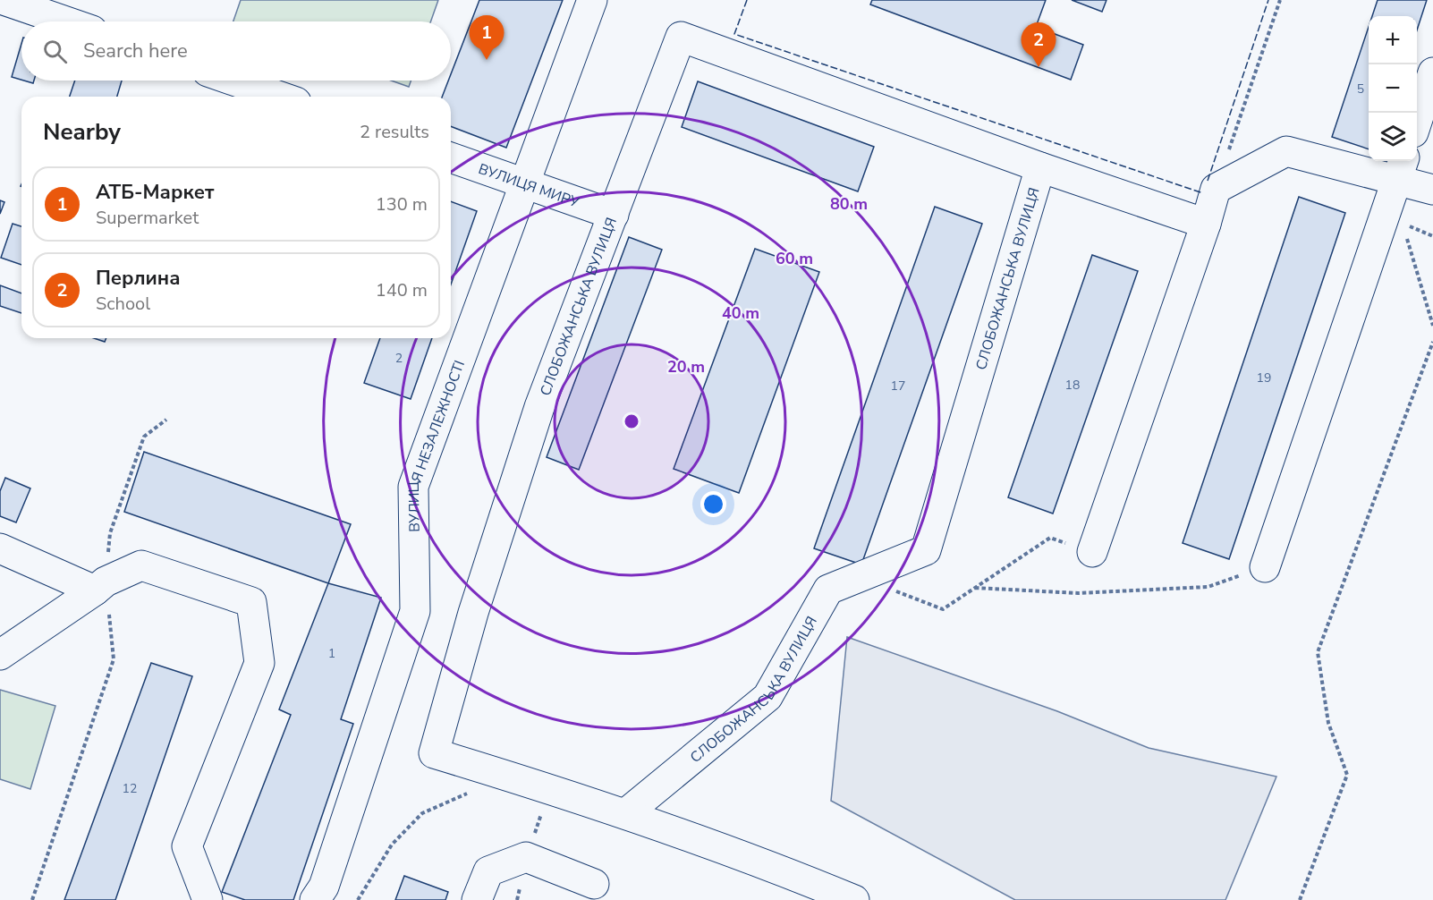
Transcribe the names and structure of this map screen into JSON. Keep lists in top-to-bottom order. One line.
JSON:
{"streets":{"street":["ВУЛИЦЯ МИРУ","СЛОБОЖАНСЬКА ВУЛИЦЯ","ВУЛИЦЯ НЕЗАЛЕЖНОСТІ"]},"crossings":[["ВУЛИЦЯ МИРУ","СЛОБОЖАНСЬКА ВУЛИЦЯ"],["ВУЛИЦЯ МИРУ","ВУЛИЦЯ НЕЗАЛЕЖНОСТІ"]],"house_numbers":["5","2","19","18","17","1","12"],"page":{"pins":["1","2"],"map_buttons":["+","−"],"search":"Search here","heading":["Nearby","2 results"],"list":[{"mark":"1","name":"АТБ-Маркет","note":"Supermarket","value":"130 m"},{"mark":"2","name":"Перлина","note":"School","value":"140 m"}]},"rings":["80 m","60 m","40 m","20 m"]}
